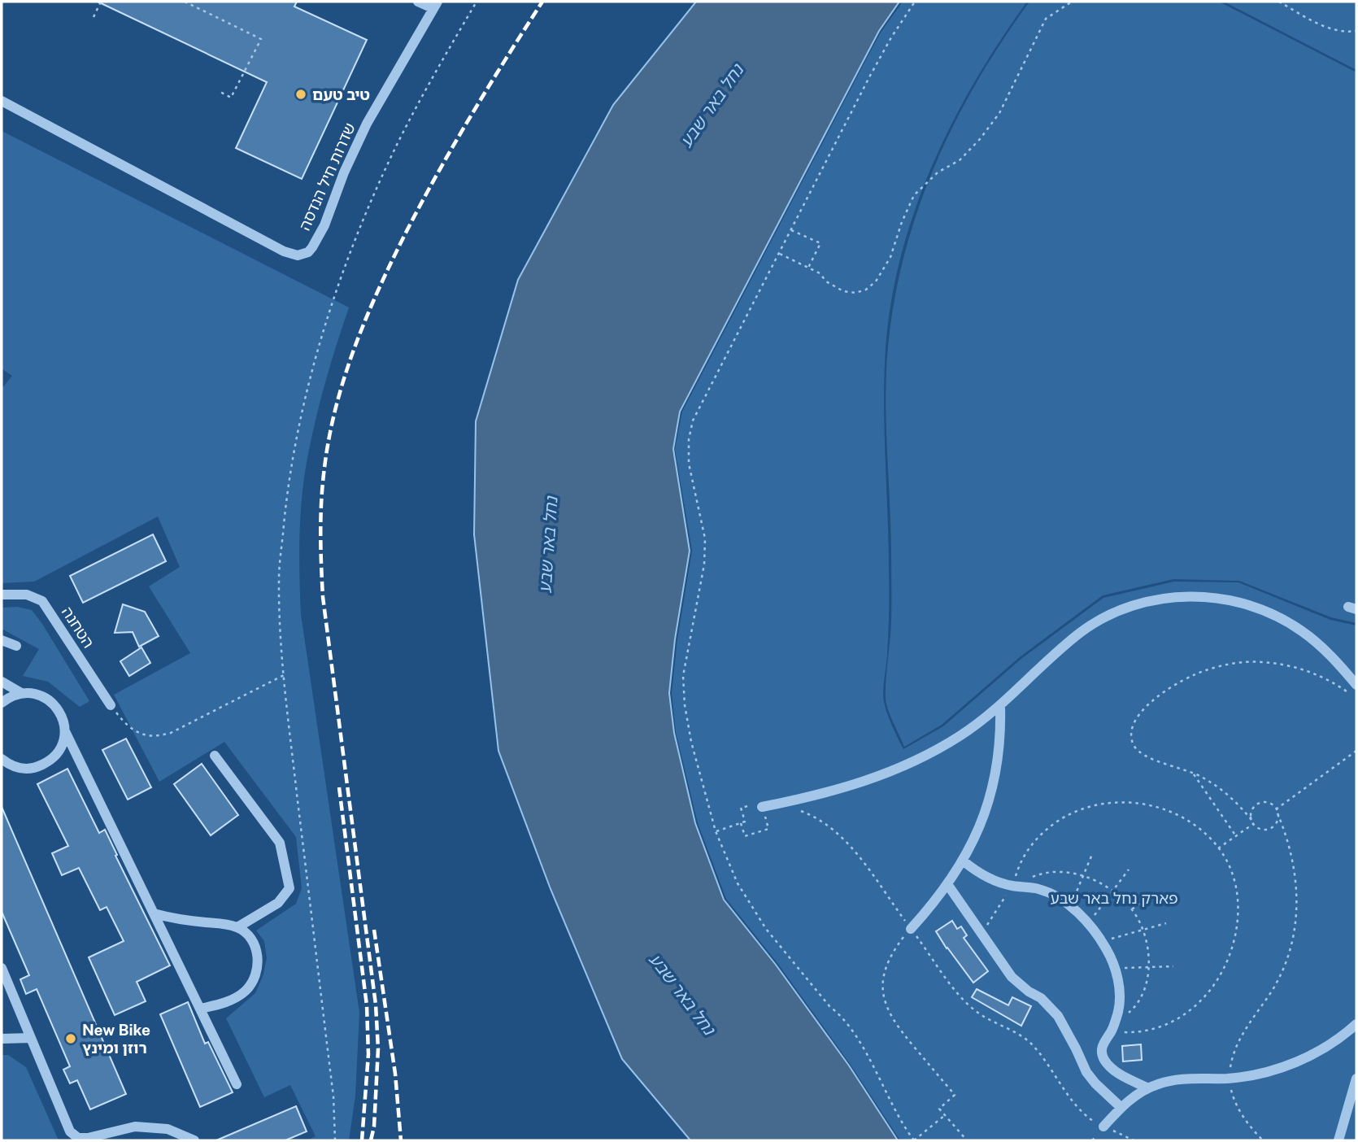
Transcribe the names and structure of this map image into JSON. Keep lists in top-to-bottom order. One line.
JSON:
{"streets":{"street":["שדרות חיל הנדסה","הטחנה"]},"water":["נחל באר שבע"],"parks":["פארק נחל באר שבע"],"places":["טיב טעם","New Bike רוזן ומינץ"]}
